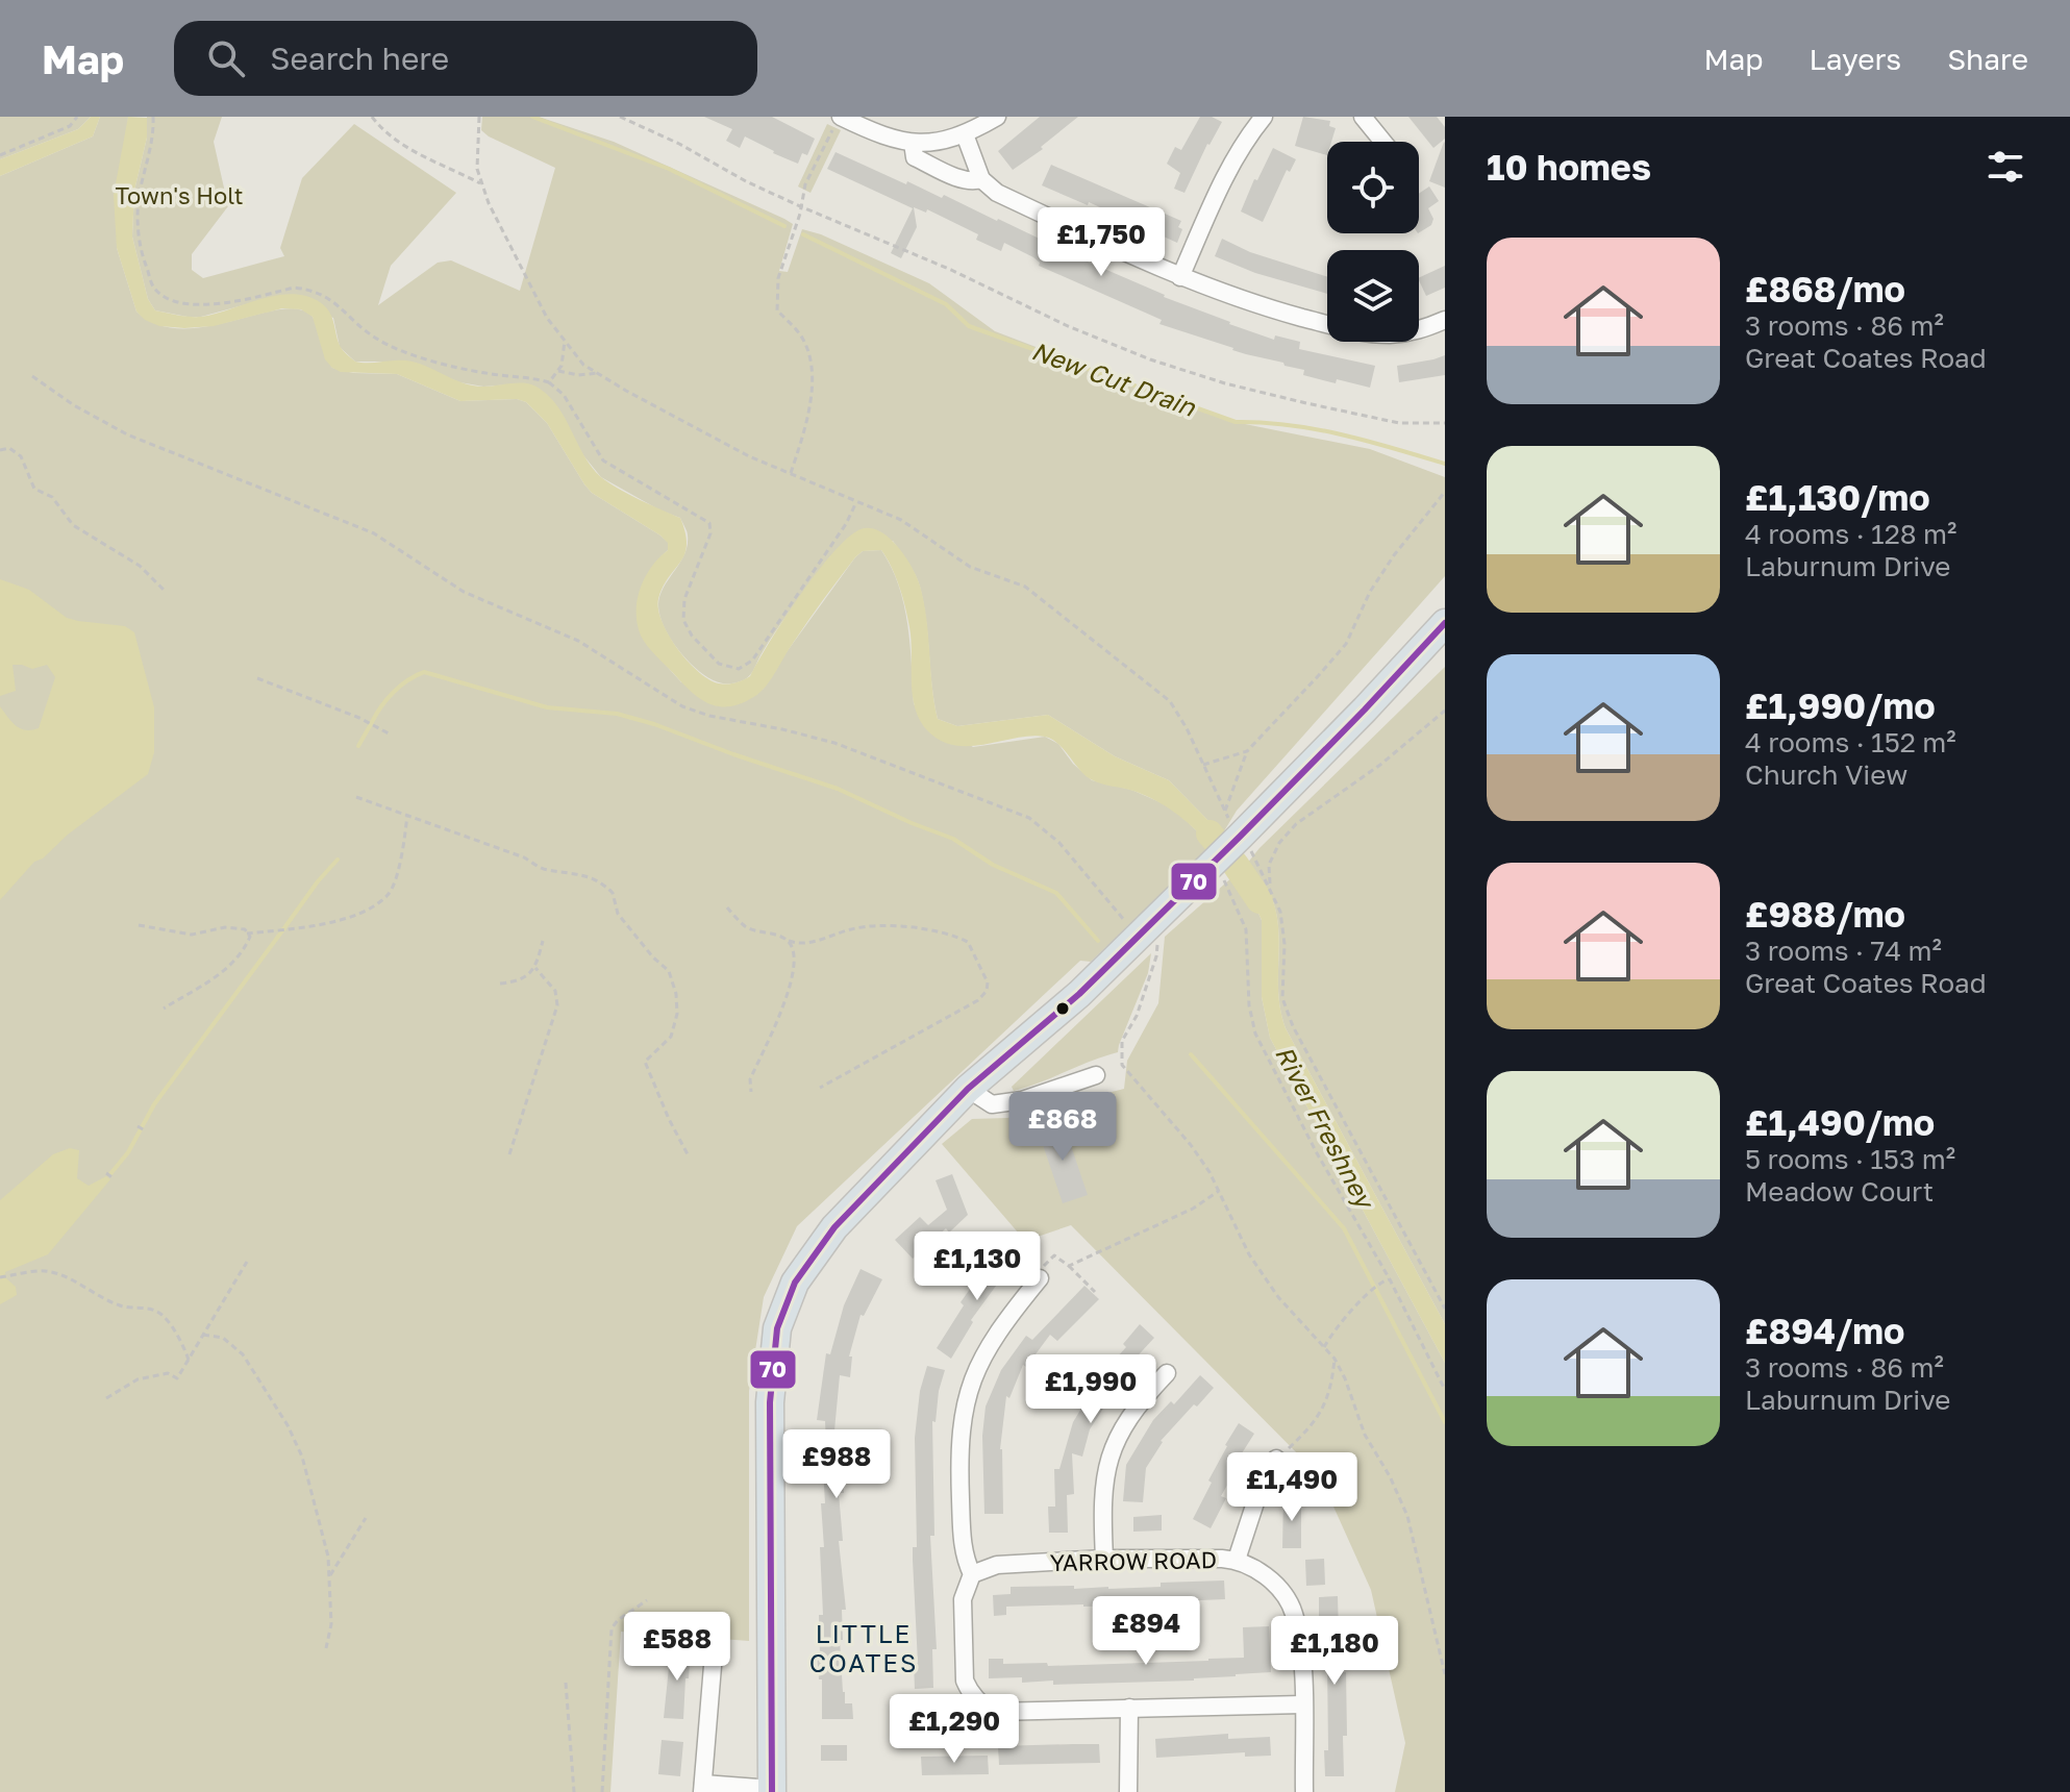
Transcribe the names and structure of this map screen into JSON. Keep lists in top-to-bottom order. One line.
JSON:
{"streets":{"street":["YARROW ROAD"]},"districts":["LITTLE COATES"],"water":["New Cut Drain","River Freshney"],"parks":["Town's Holt"],"lines":["transit line 70"],"page":{"header":"Map","search":"Search here","nav":["Map","Layers","Share"],"heading":"10 homes","price":["£1,750","£868","£1,130","£1,990","£988","£1,490","£894","£588","£1,180","£1,290"],"list":[{"name":"£868/mo","note":"3 rooms · 86 m² · Great Coates Road"},{"name":"£1,130/mo","note":"4 rooms · 128 m² · Laburnum Drive"},{"name":"£1,990/mo","note":"4 rooms · 152 m² · Church View"},{"name":"£988/mo","note":"3 rooms · 74 m² · Great Coates Road"},{"name":"£1,490/mo","note":"5 rooms · 153 m² · Meadow Court"},{"name":"£894/mo","note":"3 rooms · 86 m² · Laburnum Drive"}]}}
